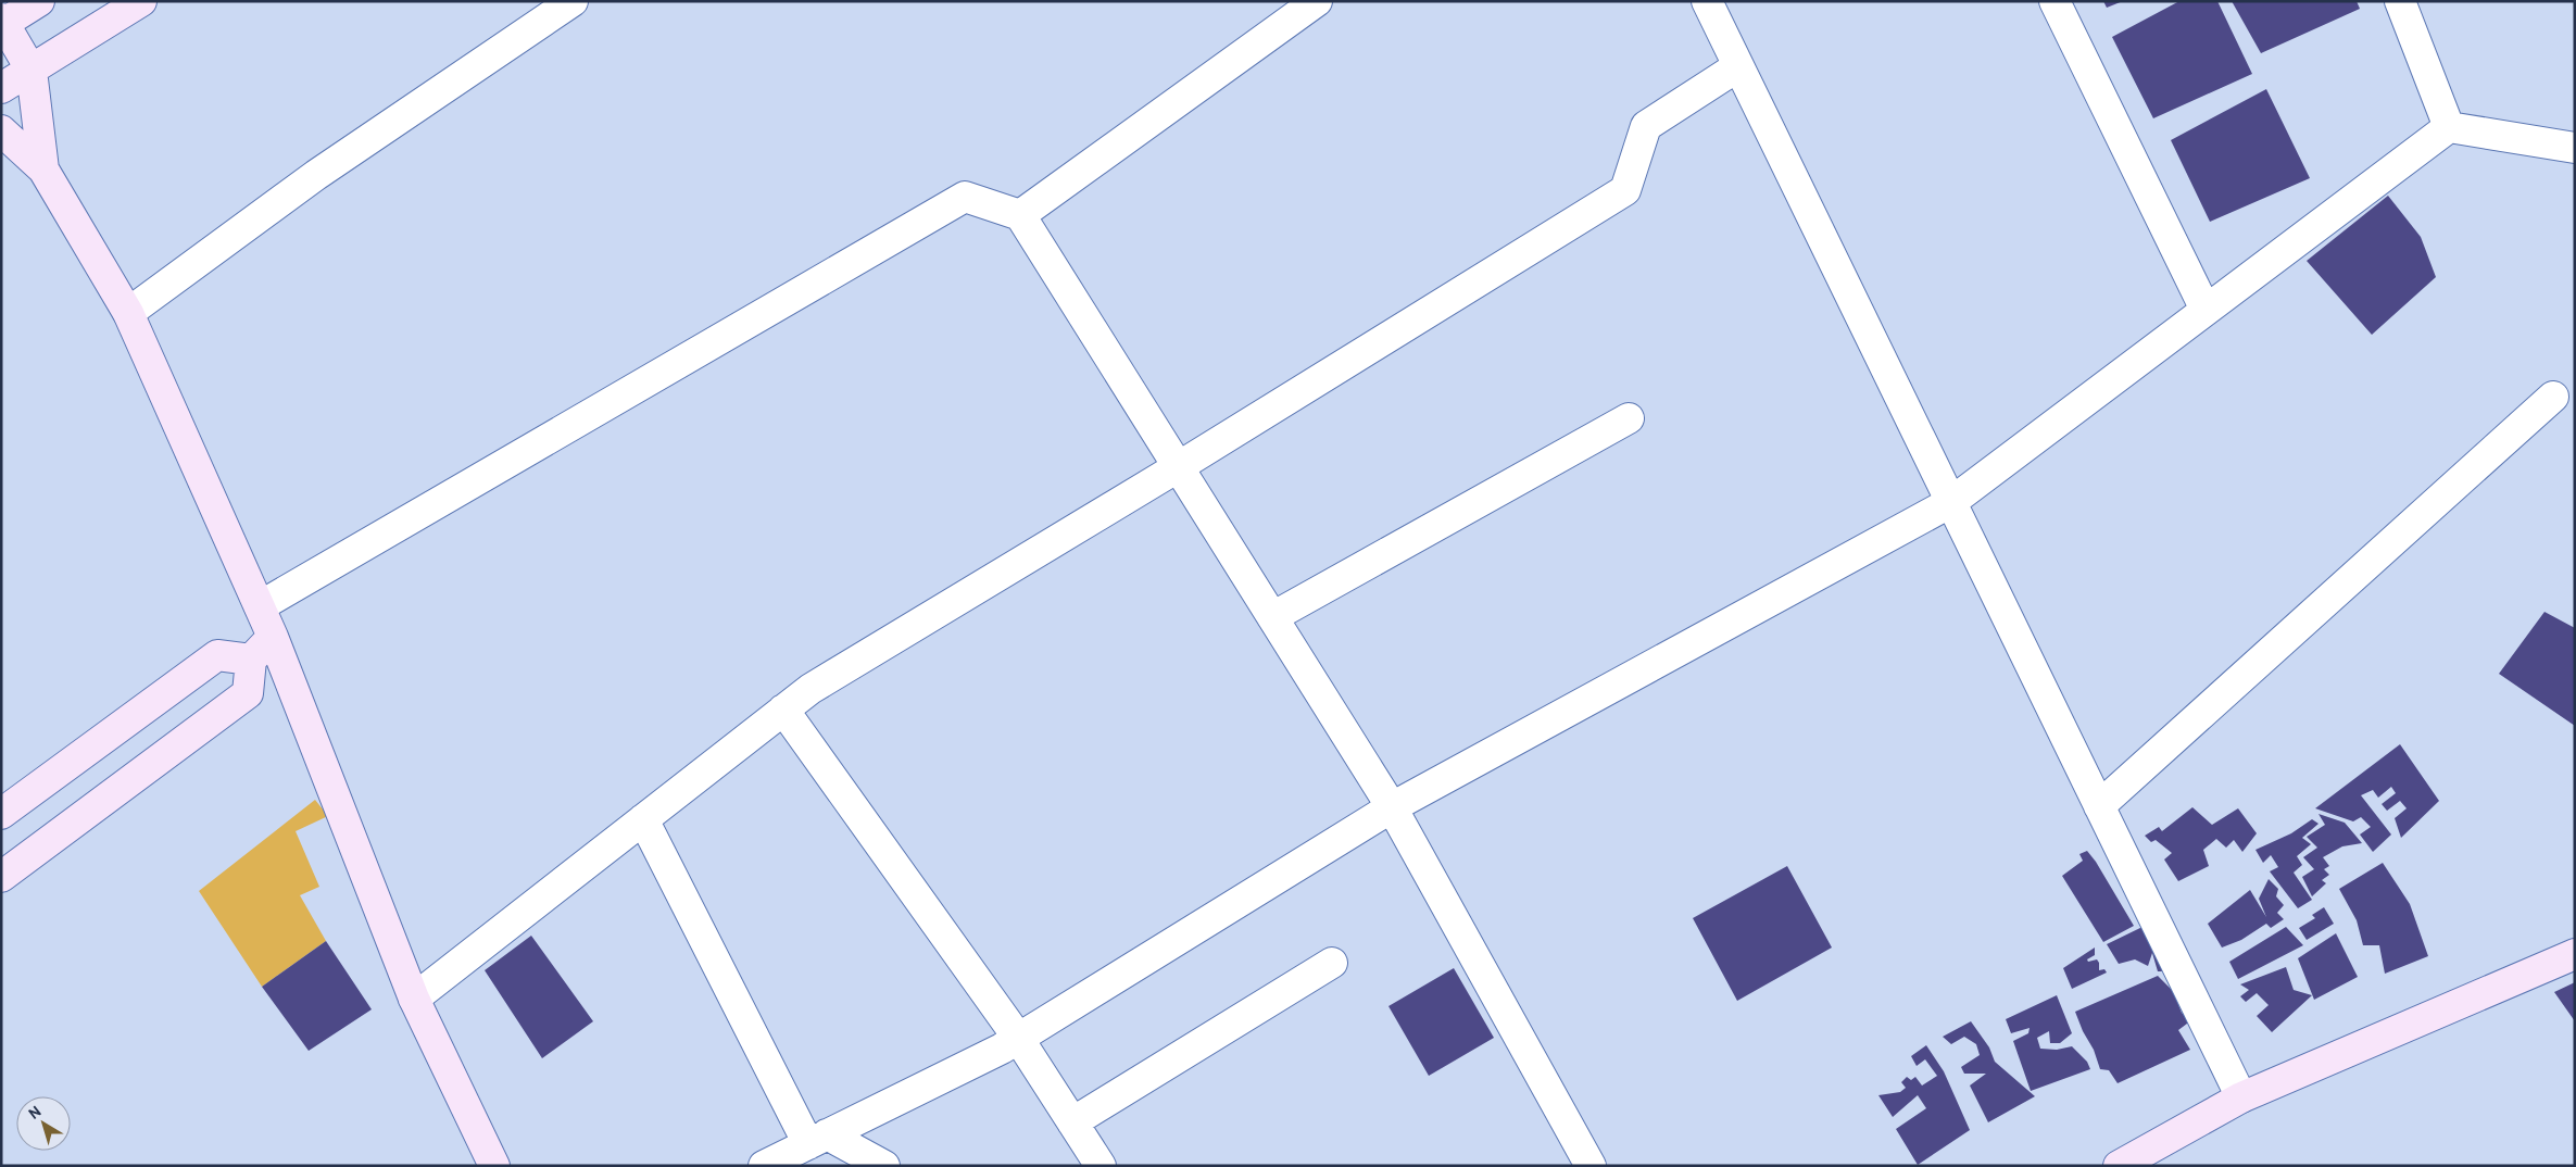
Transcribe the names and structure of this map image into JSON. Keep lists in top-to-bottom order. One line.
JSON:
{"north":"top left"}
